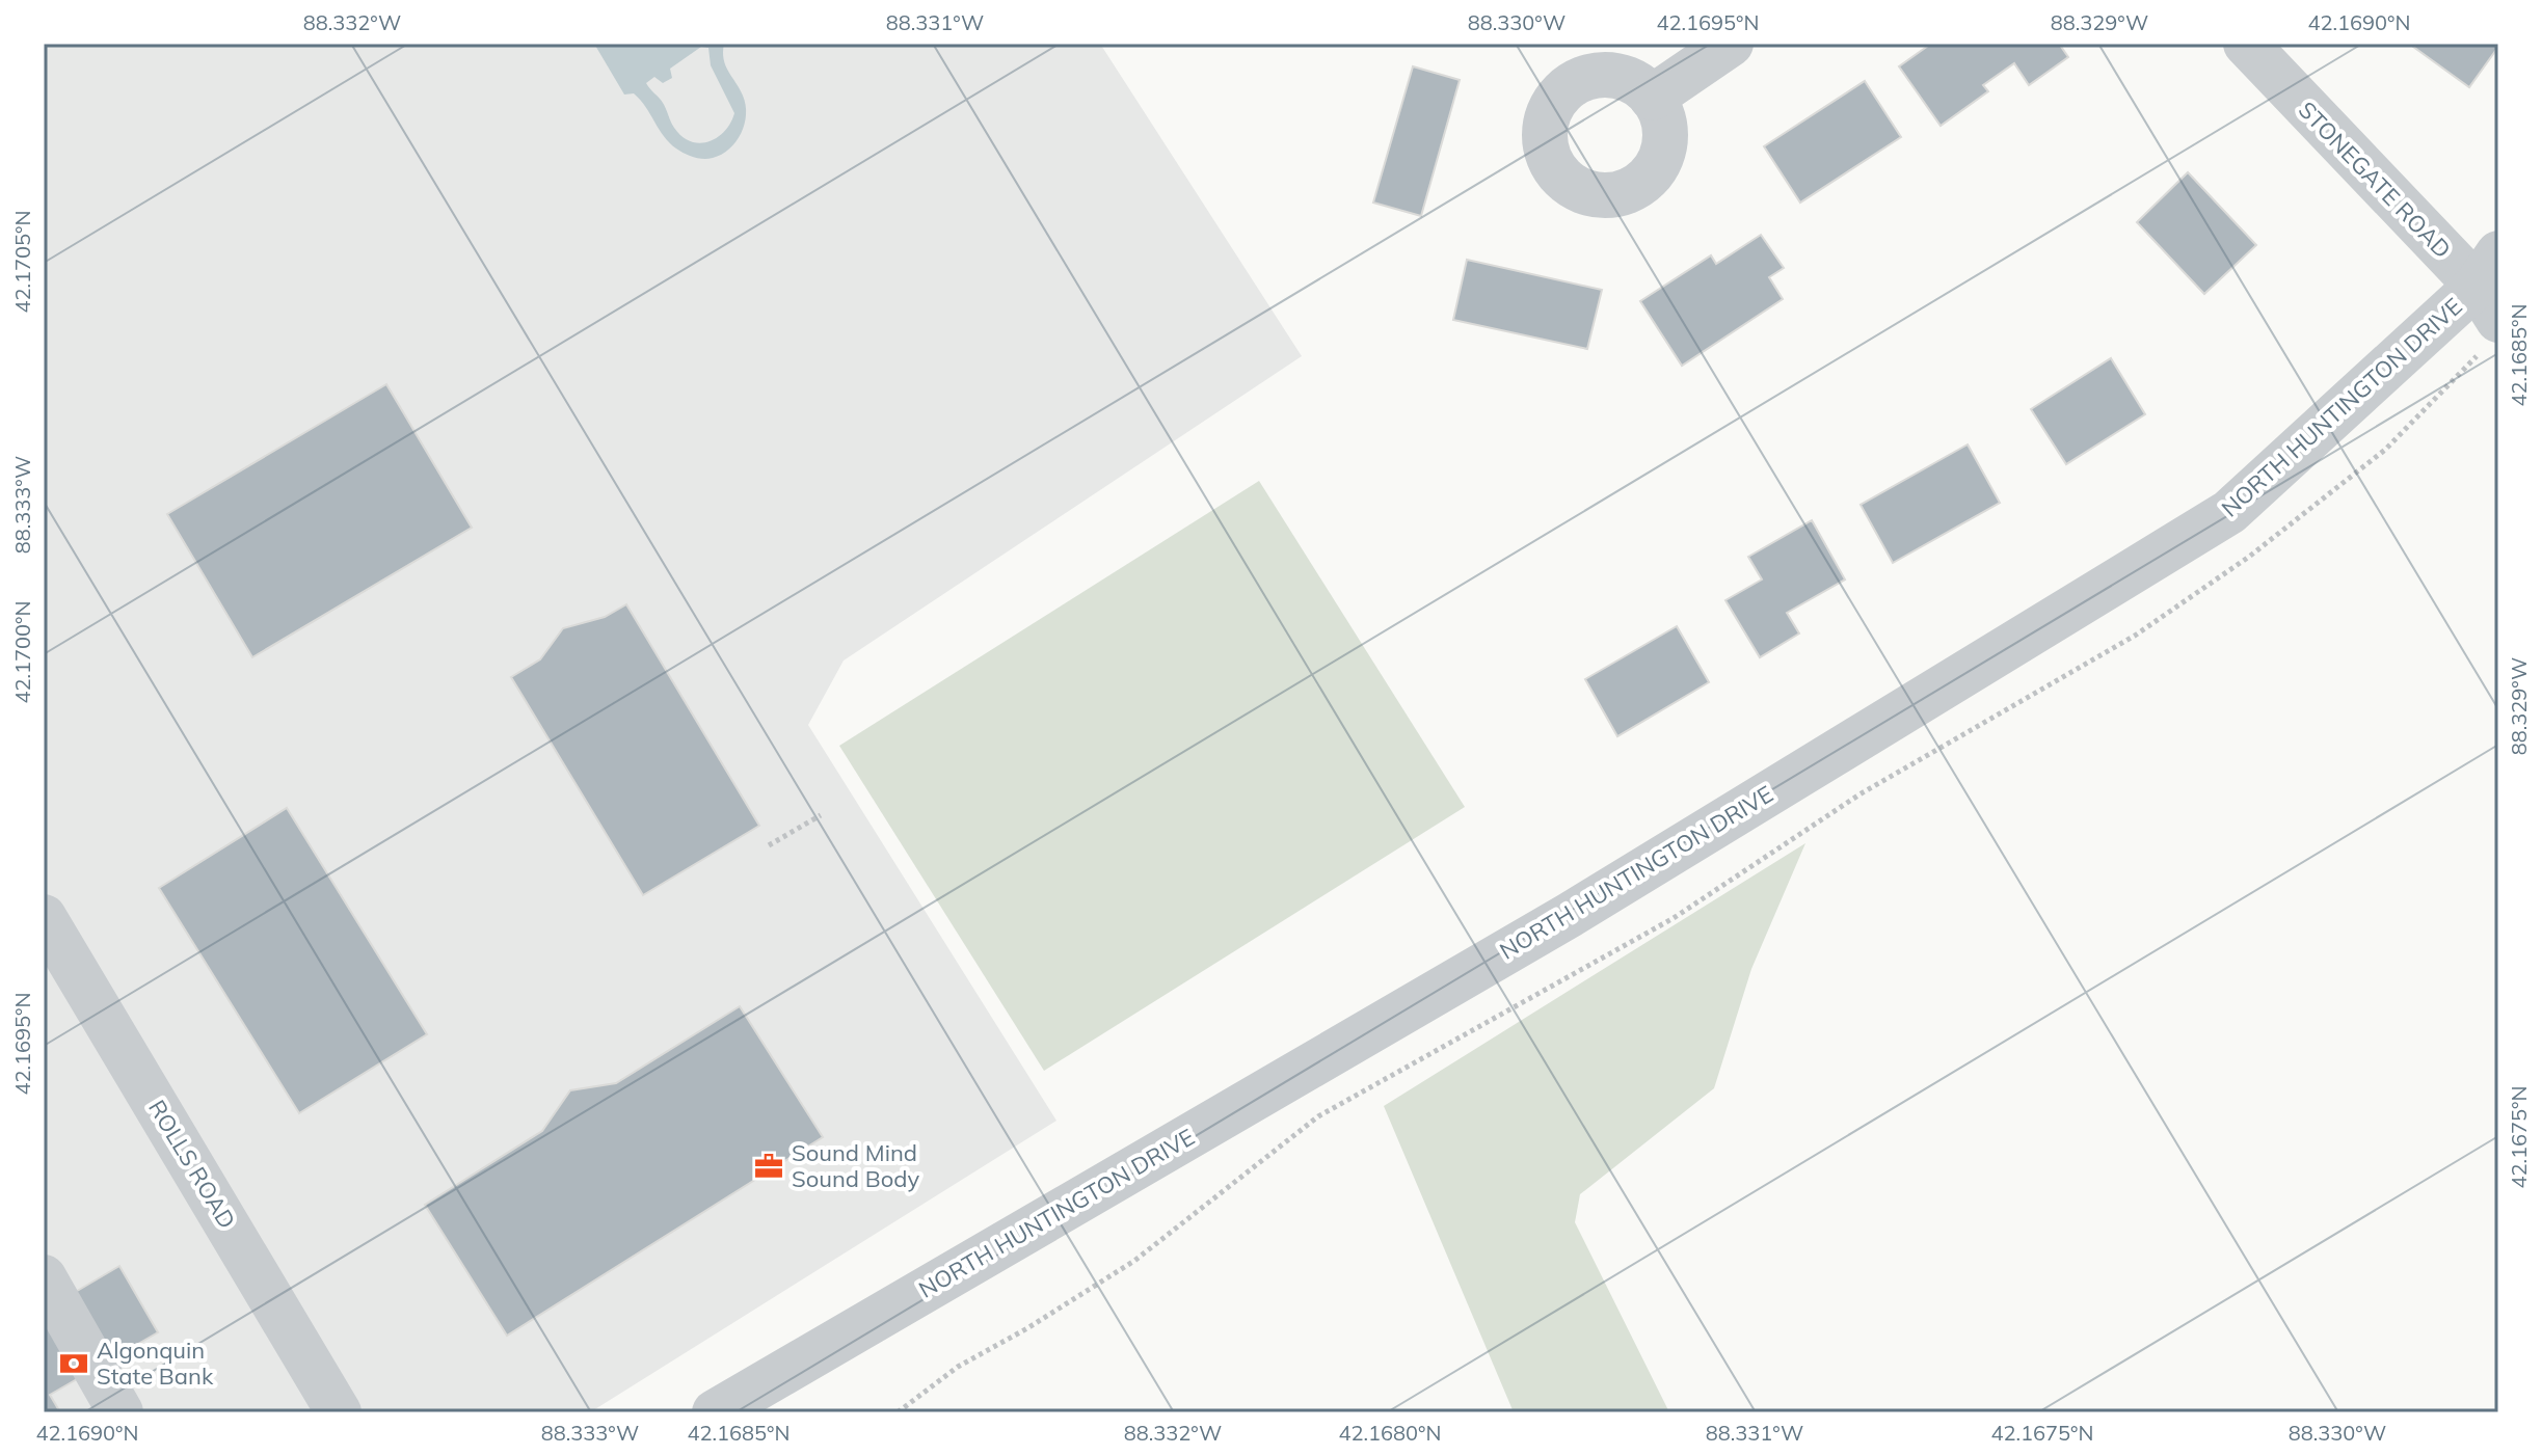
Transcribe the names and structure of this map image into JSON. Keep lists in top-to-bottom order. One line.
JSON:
{"streets":{"street":["STONEGATE ROAD","NORTH HUNTINGTON DRIVE","ROLLS ROAD"]},"crossings":[["STONEGATE ROAD","NORTH HUNTINGTON DRIVE"]],"places":{"office":["Sound Mind Sound Body"],"bank":["Algonquin State Bank"]},"coordinates":["88.332°W","88.331°W","88.330°W","42.1695°N","88.329°W","42.1690°N","42.1705°N","42.1685°N","88.333°W","42.1700°N","42.1675°N","42.1680°N"]}
